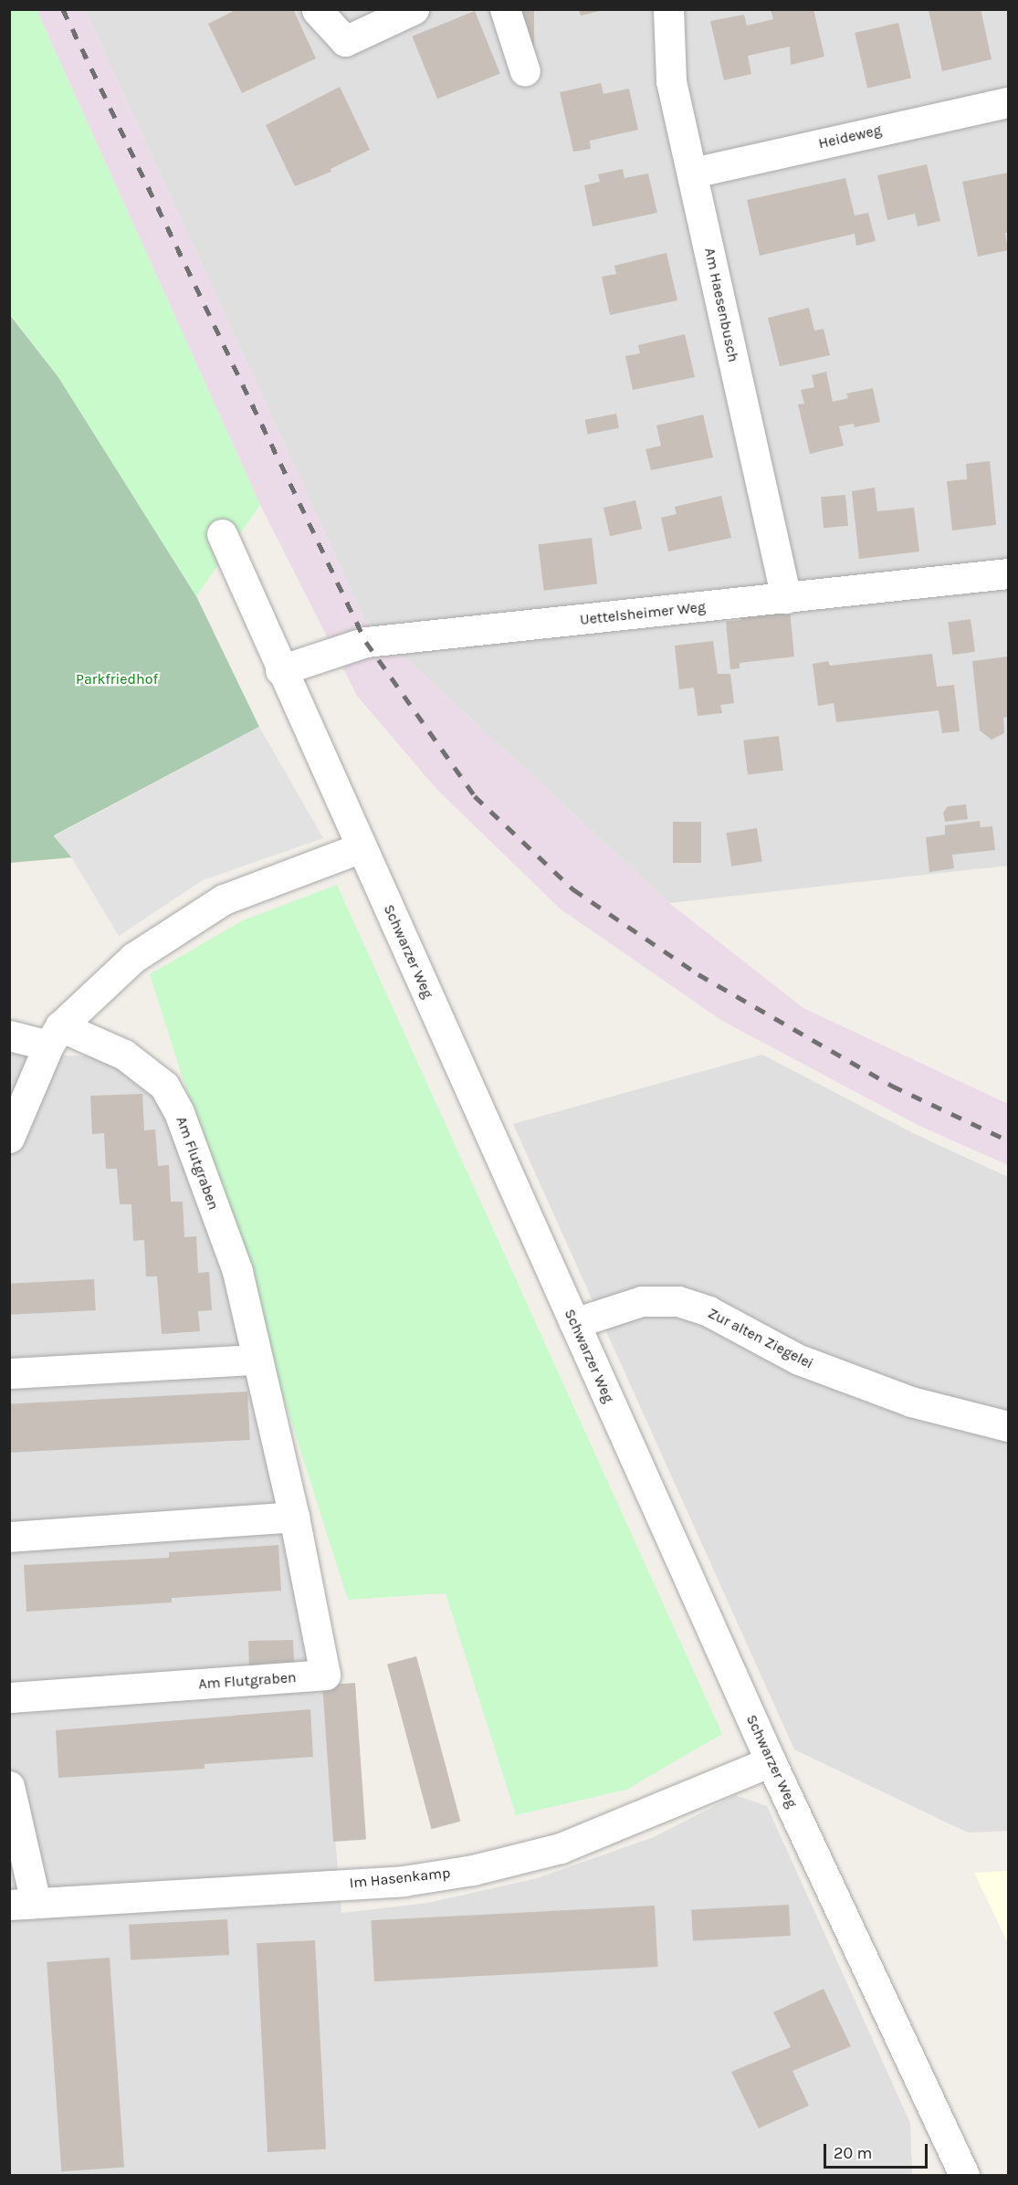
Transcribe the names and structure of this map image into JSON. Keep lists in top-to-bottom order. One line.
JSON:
{"streets":{"street":["Heideweg","Am Haesenbusch","Uettelsheimer Weg","Schwarzer Weg","Am Flutgraben","Zur alten Ziegelei","Im Hasenkamp"]},"crossings":[["Heideweg","Am Haesenbusch"],["Am Haesenbusch","Uettelsheimer Weg"],["Uettelsheimer Weg","Schwarzer Weg"],["Schwarzer Weg","Zur alten Ziegelei"],["Schwarzer Weg","Im Hasenkamp"]],"parks":["Parkfriedhof"],"scale_bar":"20 m"}
